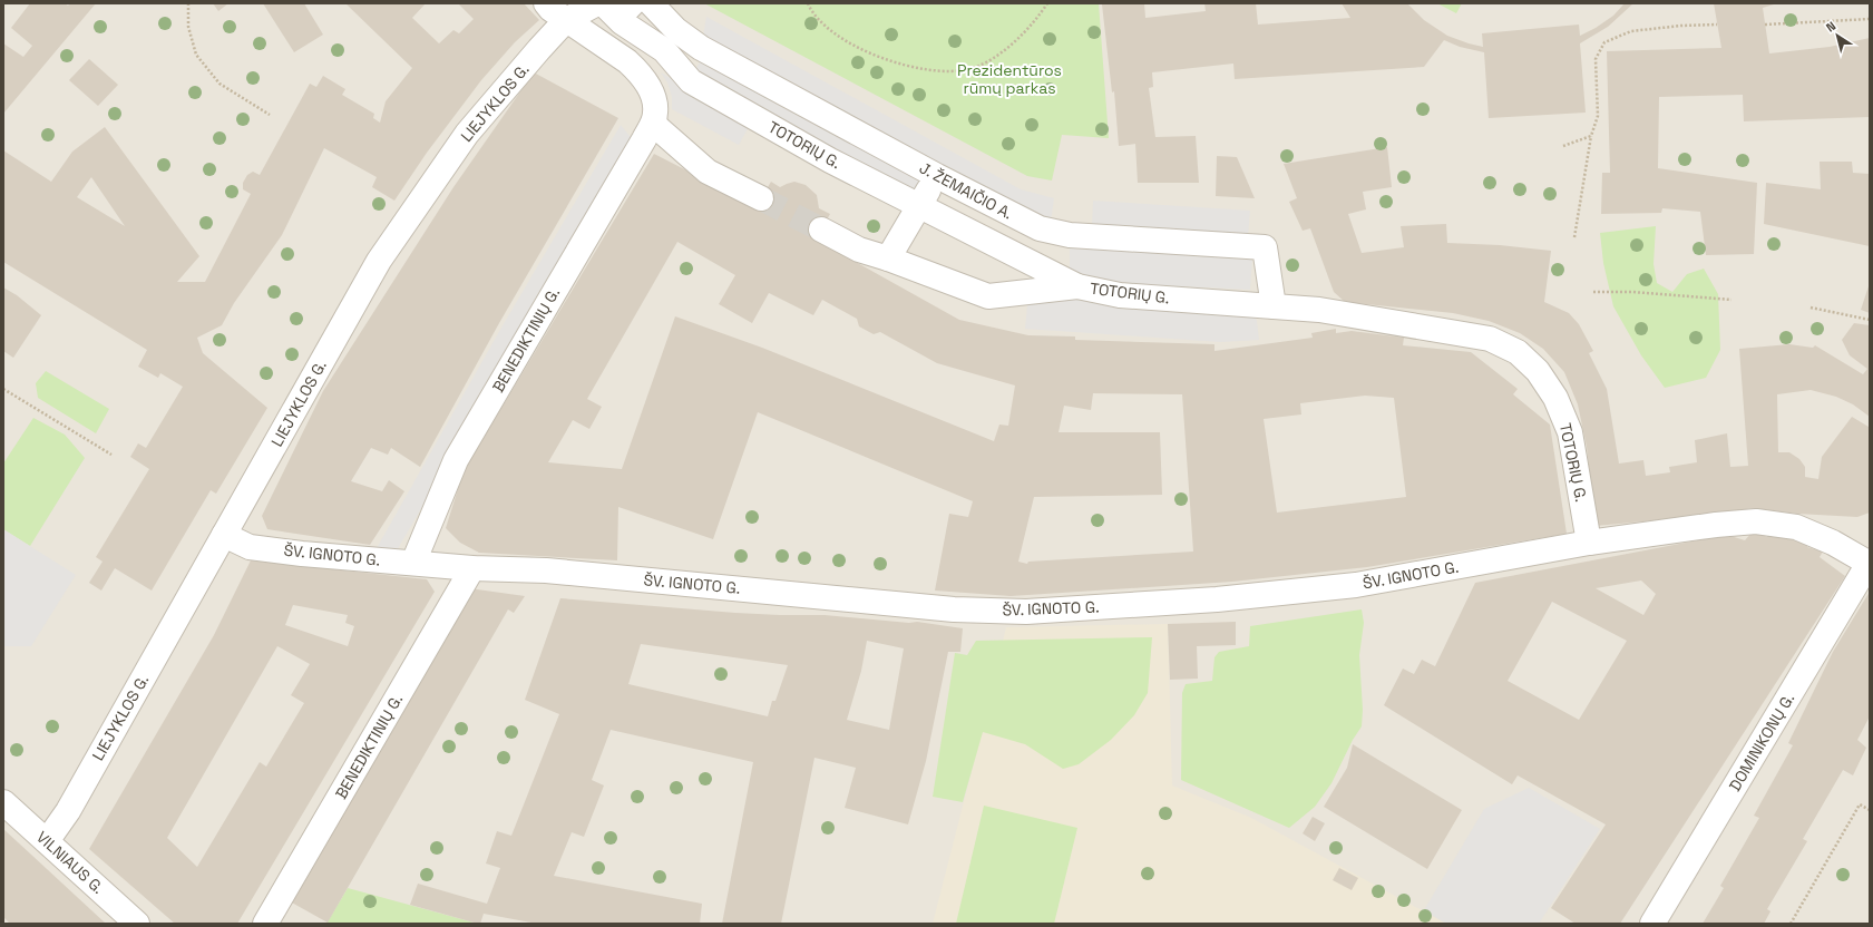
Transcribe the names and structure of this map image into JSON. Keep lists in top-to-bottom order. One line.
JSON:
{"streets":{"street":["LIEJYKLOS G.","TOTORIŲ G.","J. ŽEMAIČIO A.","BENEDIKTINIŲ G.","ŠV. IGNOTO G.","DOMINIKONŲ G.","VILNIAUS G."]},"crossings":[["LIEJYKLOS G.","TOTORIŲ G."],["LIEJYKLOS G.","ŠV. IGNOTO G."],["LIEJYKLOS G.","VILNIAUS G."],["TOTORIŲ G.","J. ŽEMAIČIO A."],["TOTORIŲ G.","ŠV. IGNOTO G."],["BENEDIKTINIŲ G.","ŠV. IGNOTO G."],["ŠV. IGNOTO G.","DOMINIKONŲ G."]],"parks":["Prezidentūros rūmų parkas"],"north":"top left"}
